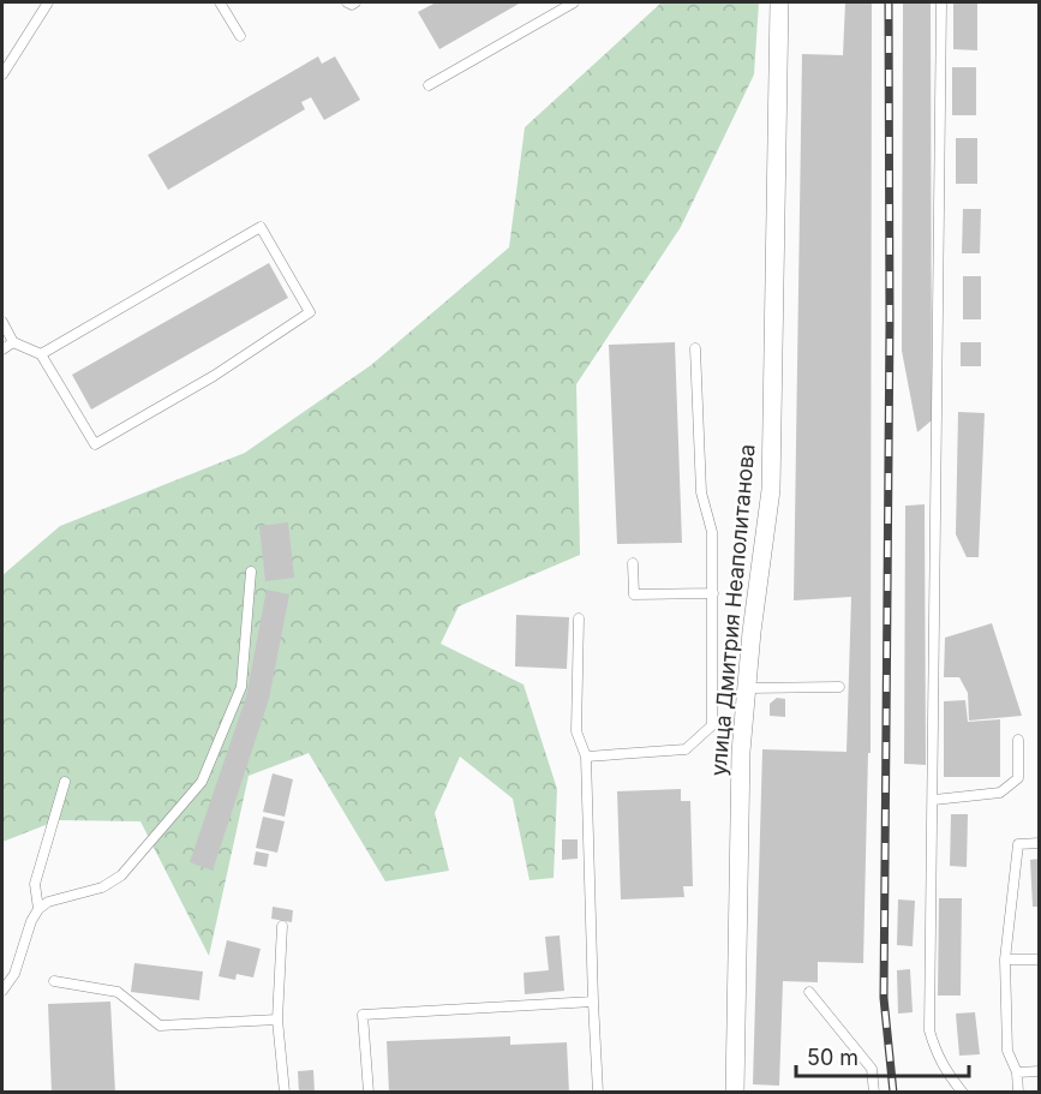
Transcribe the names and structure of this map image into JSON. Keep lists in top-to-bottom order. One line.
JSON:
{"streets":{"street":["улица Дмитрия Неаполитанова"]},"scale_bar":"50 m"}
